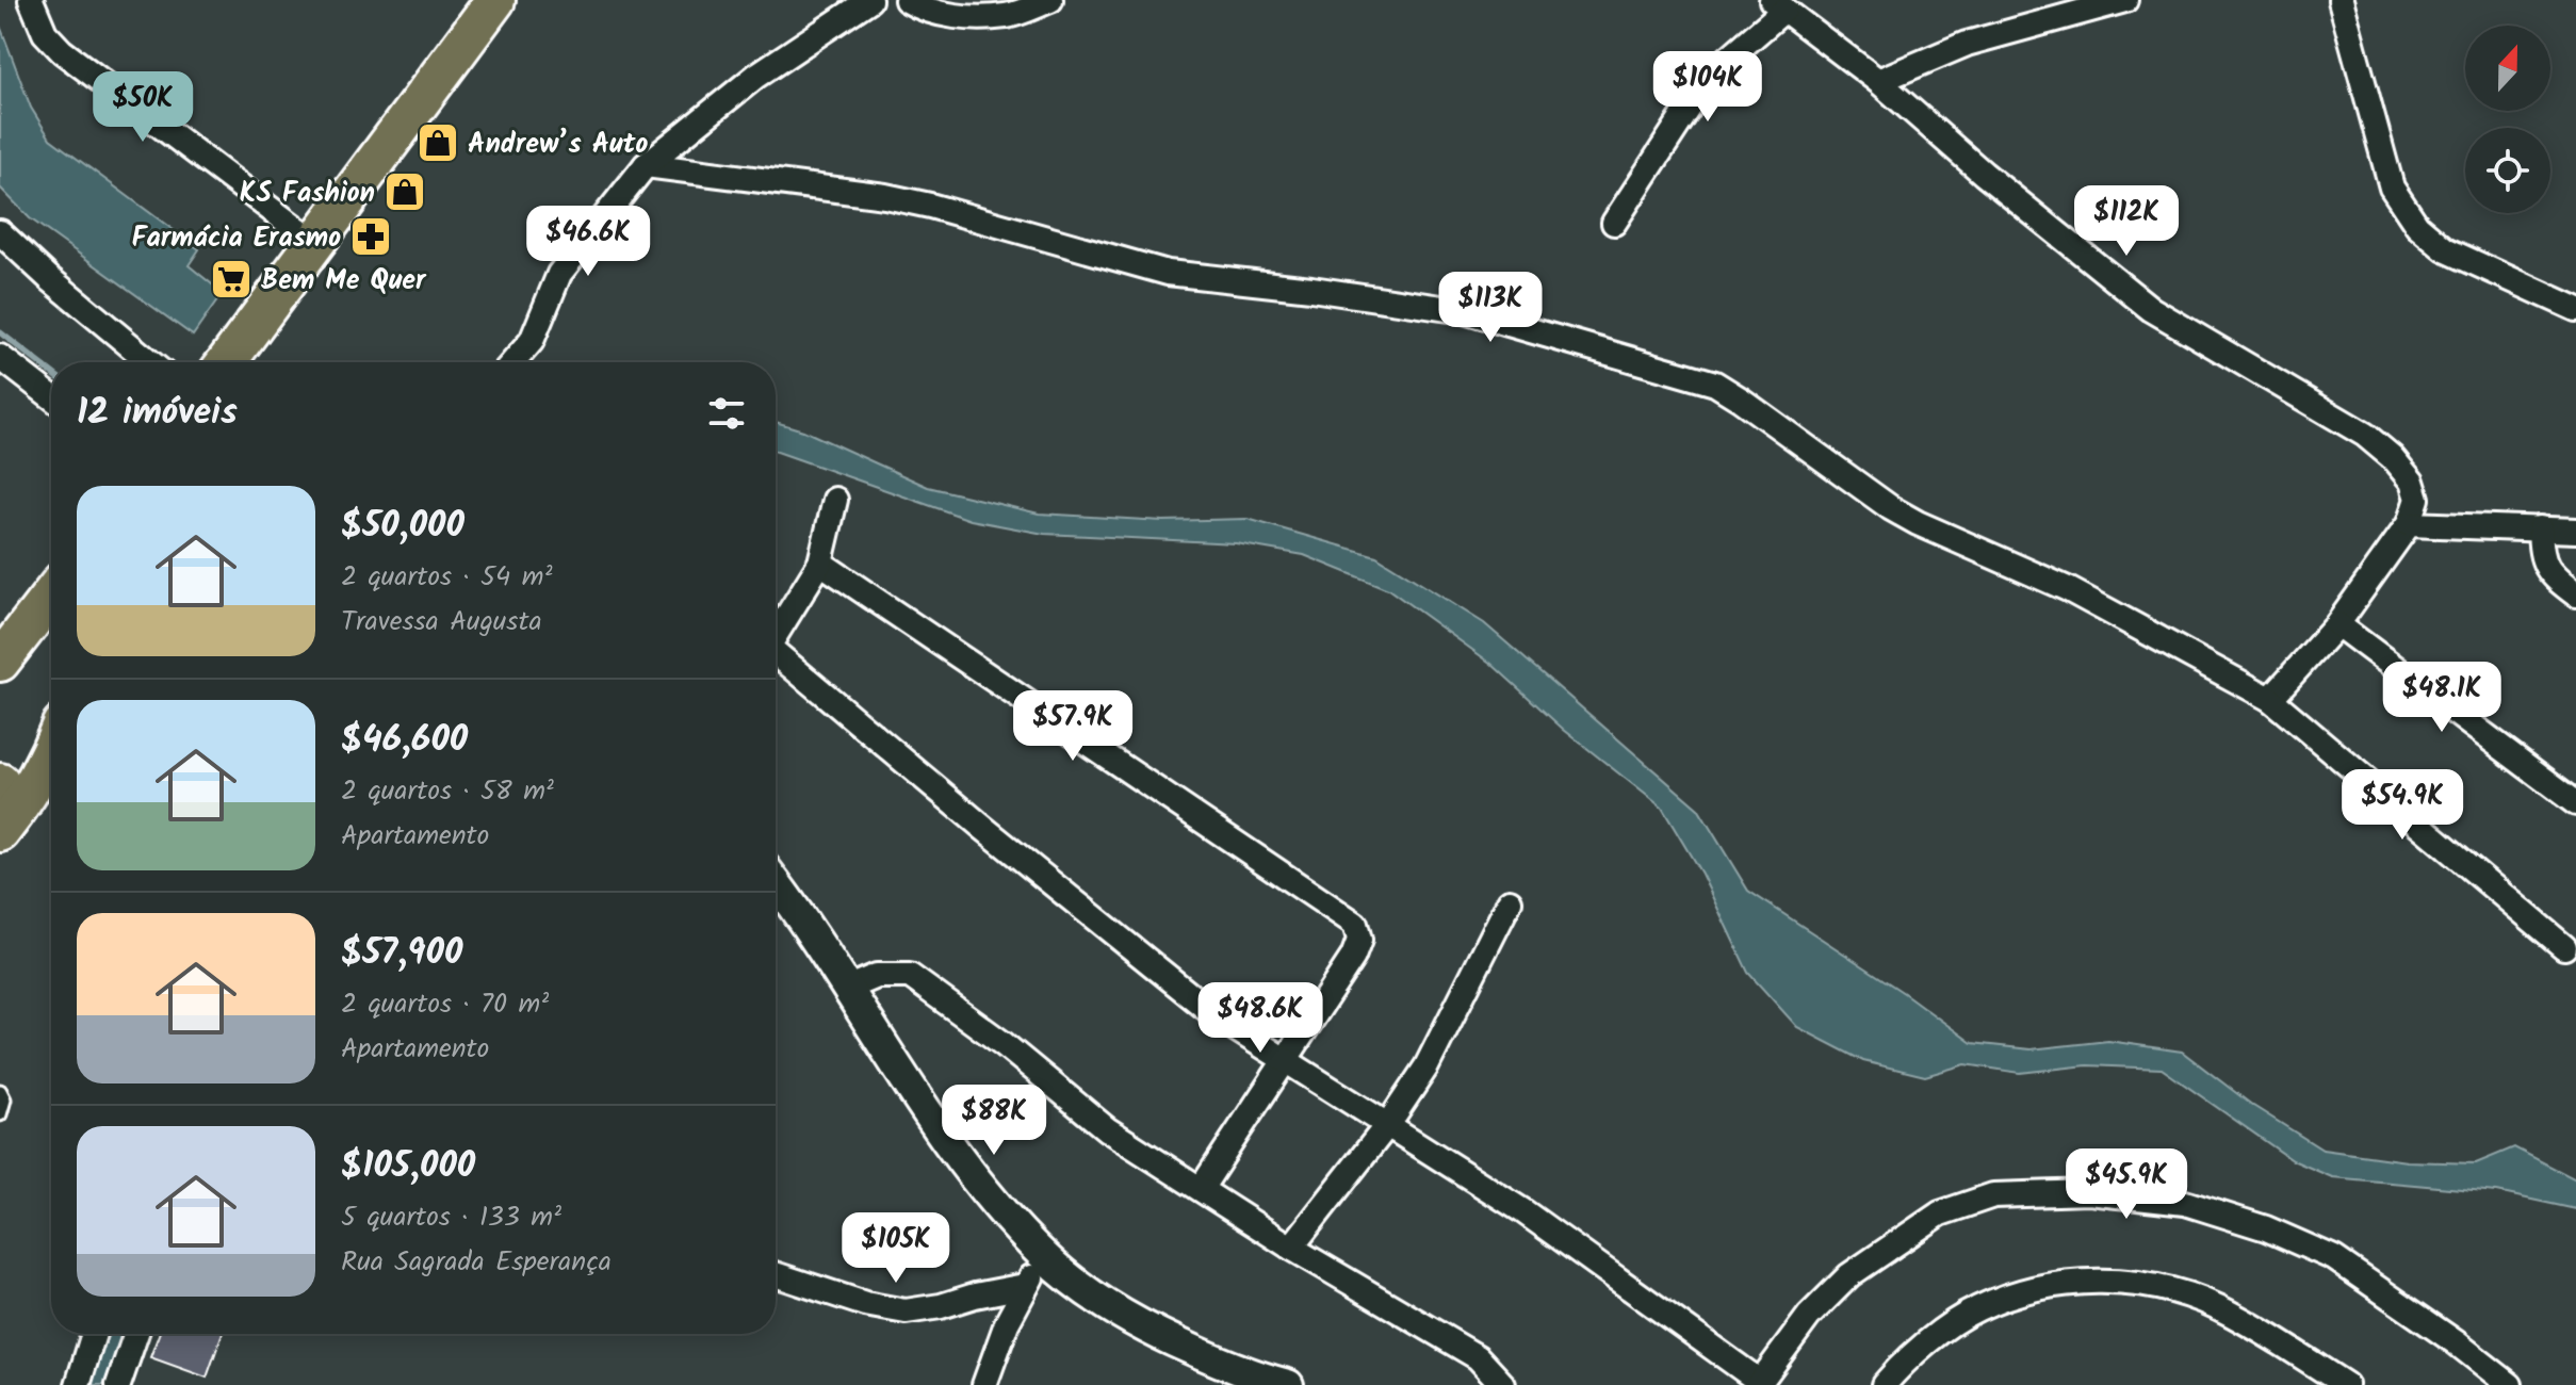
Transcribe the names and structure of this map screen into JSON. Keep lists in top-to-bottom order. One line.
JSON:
{"places":{"shop":["Andrew’s Auto","KS Fashion"],"pharmacy":["Farmácia Erasmo"],"supermarket":["Bem Me Quer"]},"north":"top","page":{"price":["$104K","$50K","$112K","$46.6K","$113K","$48.1K","$57.9K","$54.9K","$48.6K","$88K","$45.9K","$105K"],"heading":"12 imóveis","list":[{"name":"$50,000","note":"2 quartos · 54 m² · Travessa Augusta"},{"name":"$46,600","note":"2 quartos · 58 m² · Apartamento"},{"name":"$57,900","note":"2 quartos · 70 m² · Apartamento"},{"name":"$105,000","note":"5 quartos · 133 m² · Rua Sagrada Esperança"}]}}
